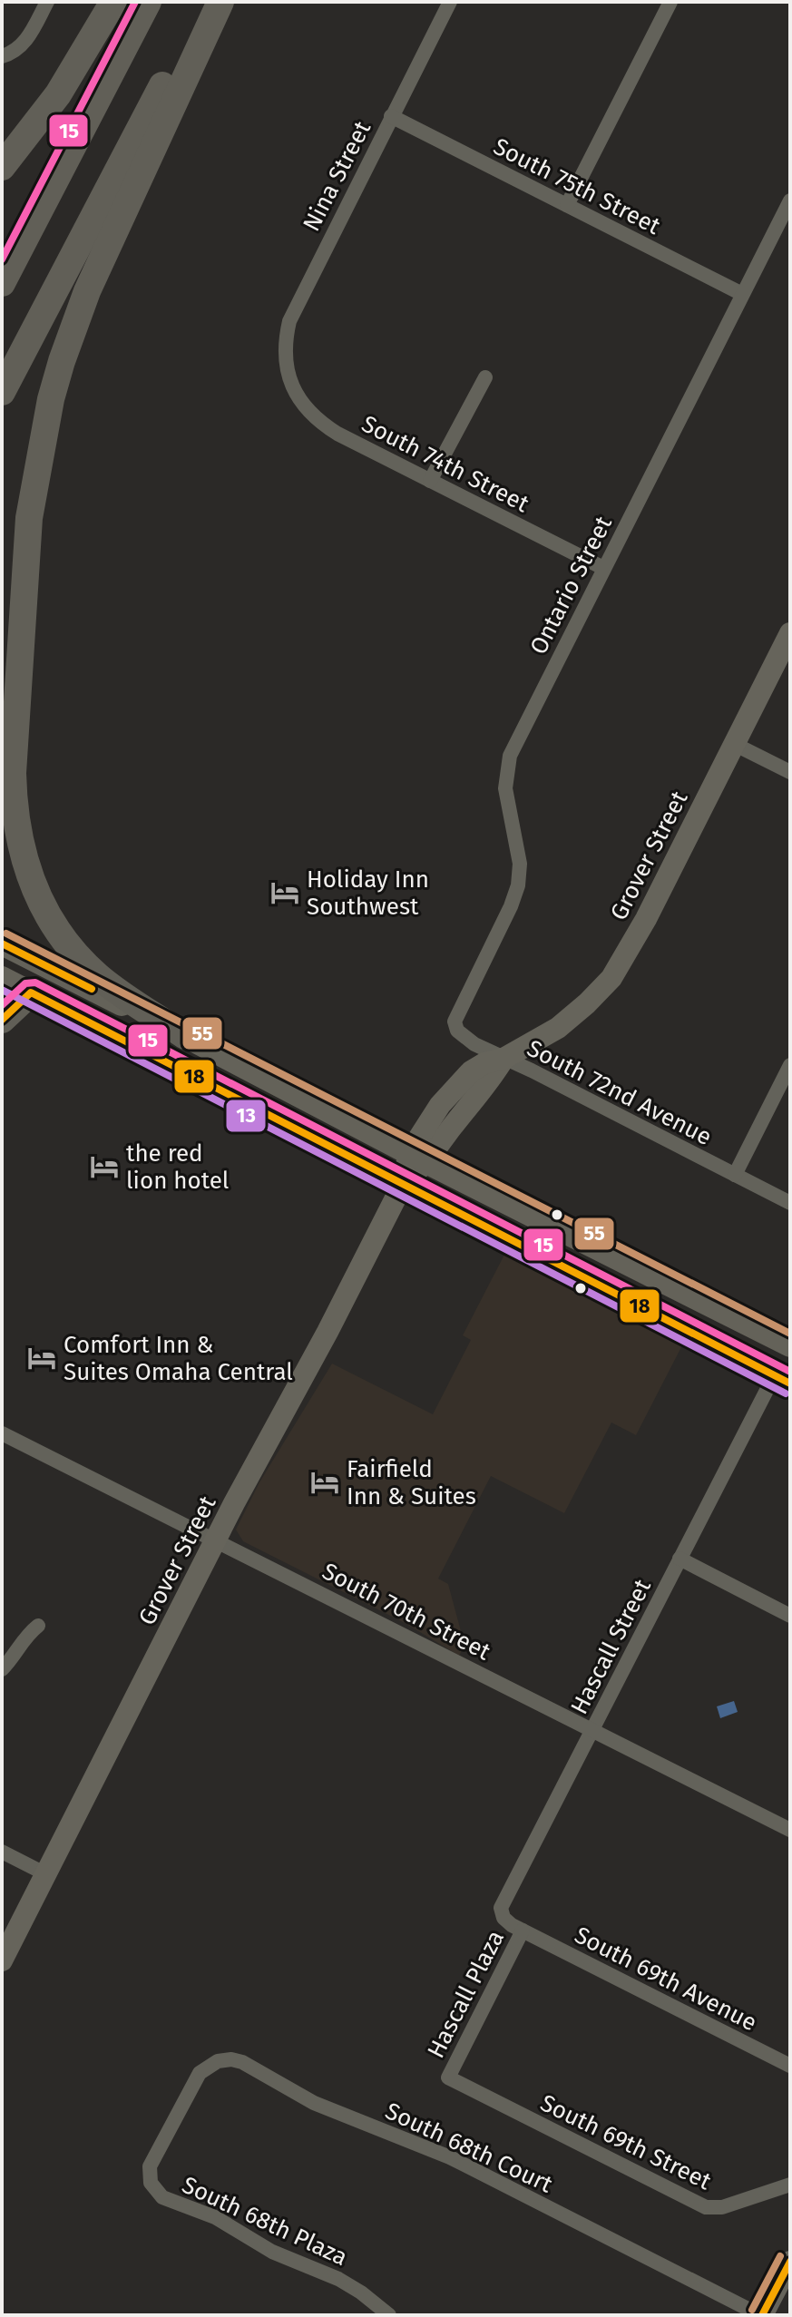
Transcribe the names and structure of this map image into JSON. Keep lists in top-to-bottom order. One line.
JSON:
{"streets":{"main road":["Grover Street"],"street":["Nina Street","South 75th Street","South 74th Street","Ontario Street","South 72nd Avenue","South 70th Street","Hascall Street","South 69th Avenue","Hascall Plaza","South 69th Street","South 68th Court","South 68th Plaza"]},"crossings":[["Nina Street","South 75th Street"],["Nina Street","South 74th Street"],["South 75th Street","Ontario Street"],["South 74th Street","Ontario Street"],["Ontario Street","South 72nd Avenue"],["Grover Street","South 72nd Avenue"],["Grover Street","South 70th Street"],["South 70th Street","Hascall Street"],["Hascall Street","South 69th Avenue"],["Hascall Street","Hascall Plaza"],["South 69th Avenue","Hascall Plaza"],["Hascall Plaza","South 69th Street"],["South 68th Court","South 68th Plaza"]],"places":{"hotel":["Holiday Inn Southwest","the red lion hotel","Comfort Inn & Suites Omaha Central","Fairfield Inn & Suites"]},"lines":["transit line 15","transit line 55","transit line 18","transit line 13"]}
